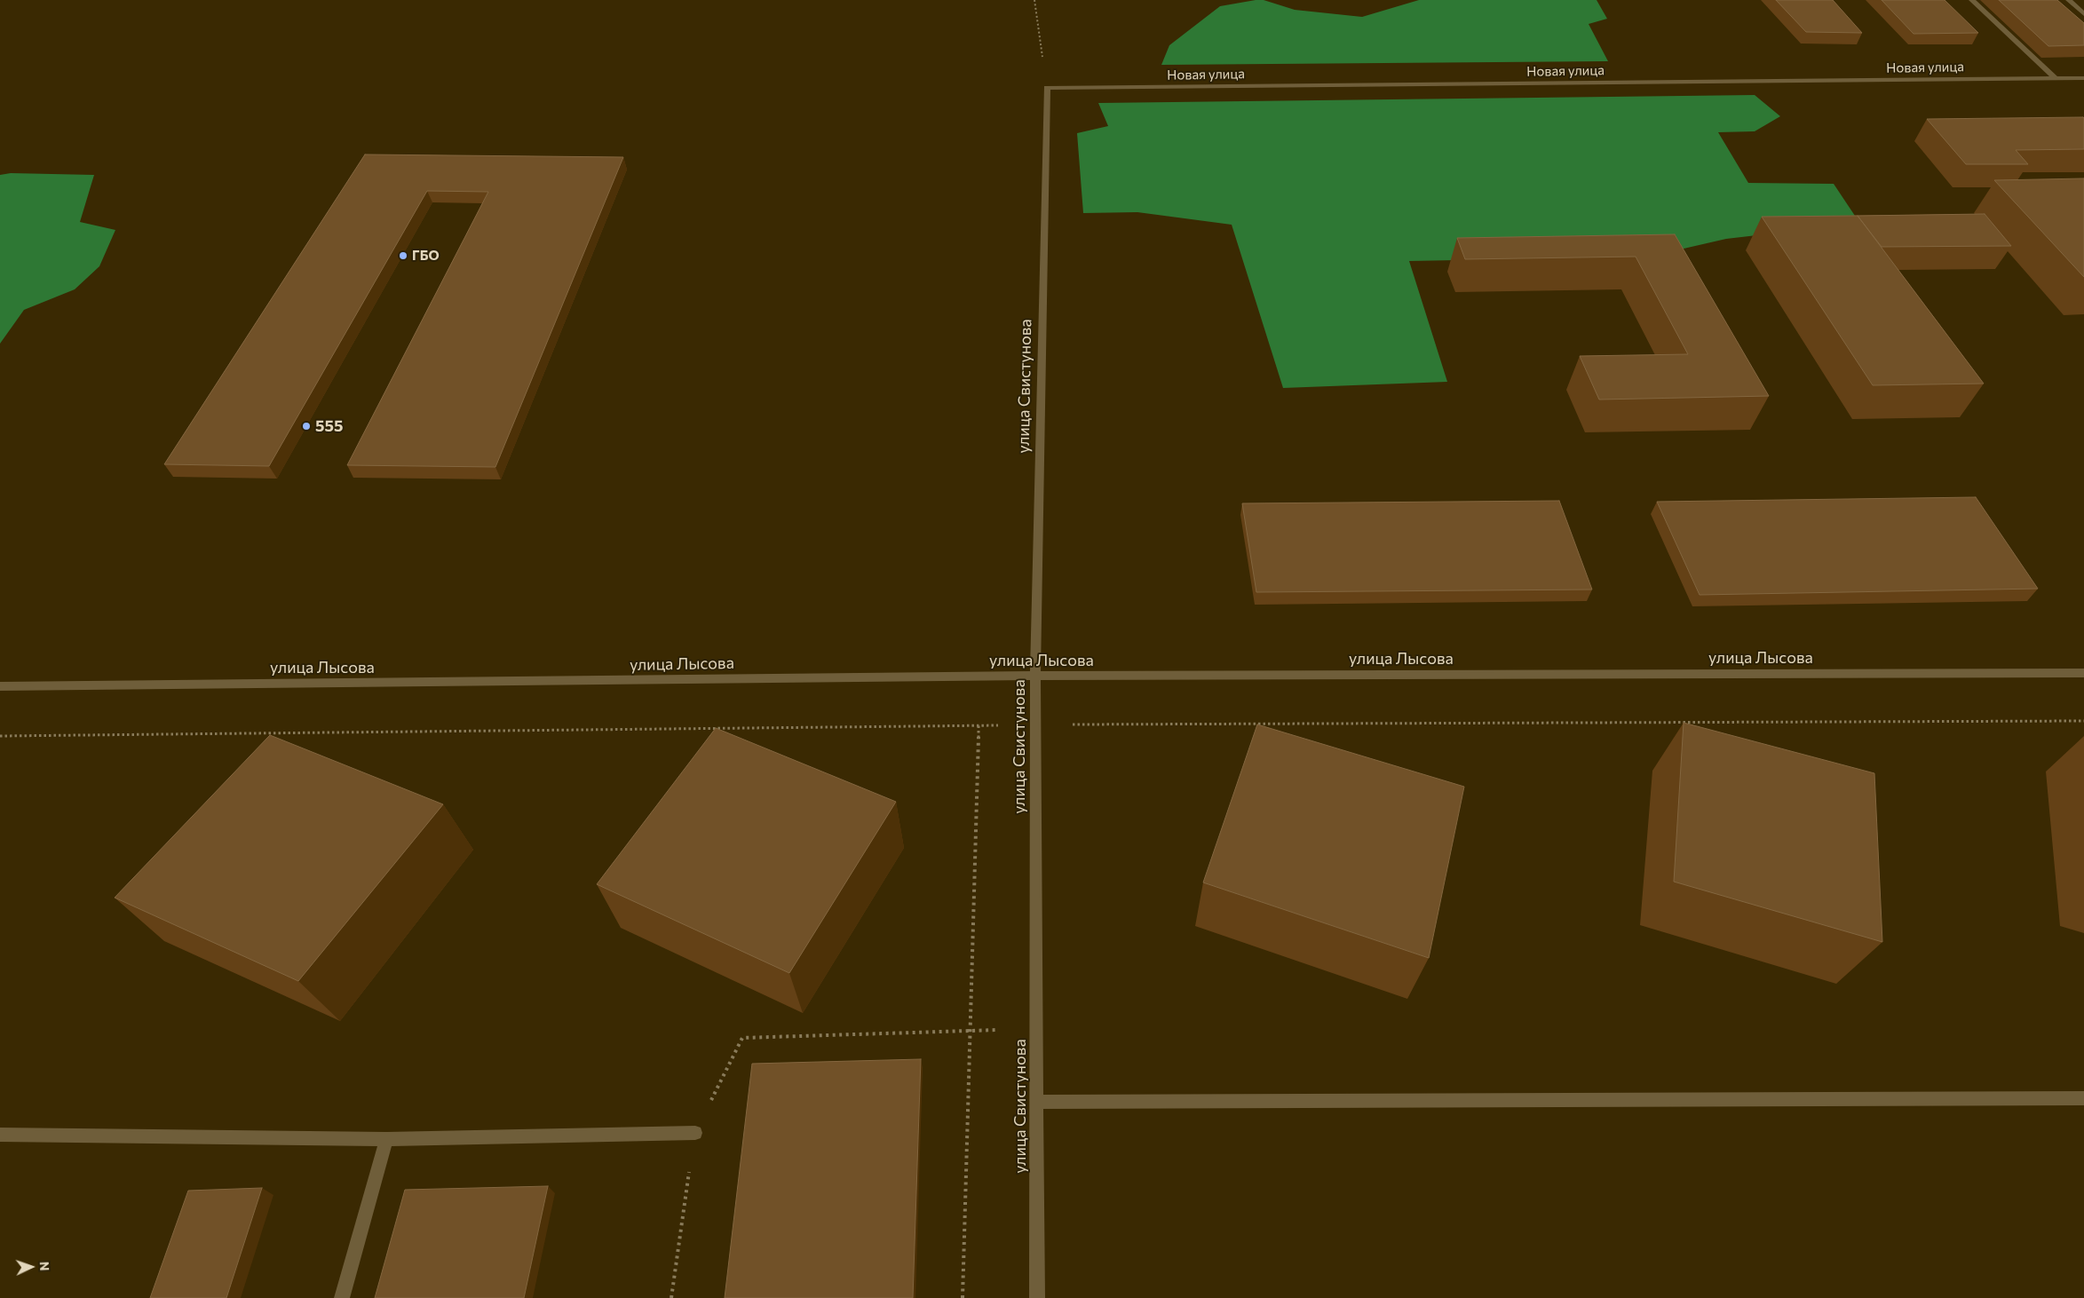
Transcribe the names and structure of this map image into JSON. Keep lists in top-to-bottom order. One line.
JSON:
{"streets":{"street":["Новая улица","улица Свистунова","улица Лысова"]},"crossings":[["Новая улица","улица Свистунова"],["улица Свистунова","улица Лысова"]],"places":["ГБО","555"],"north":"right"}
